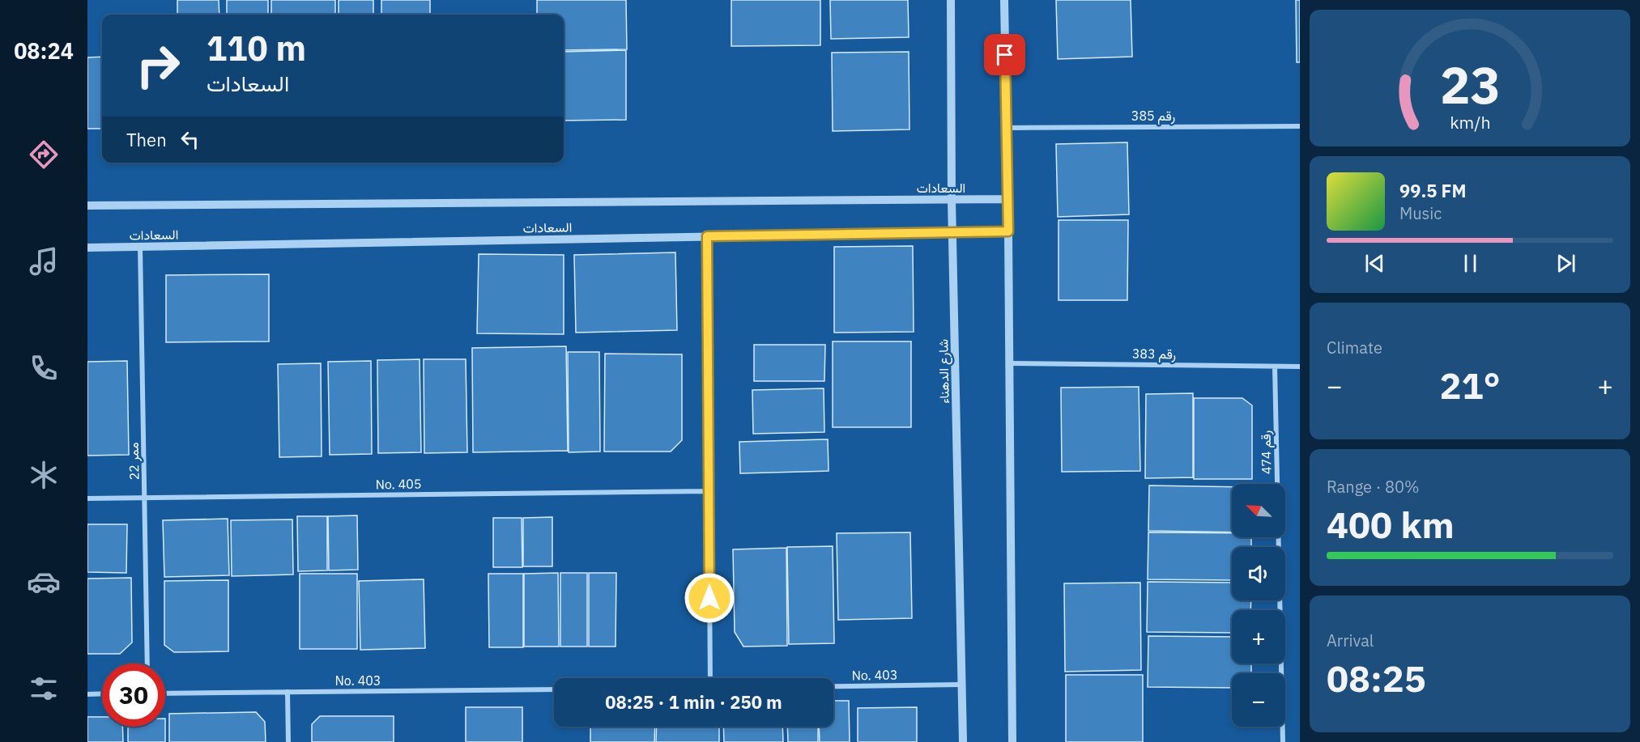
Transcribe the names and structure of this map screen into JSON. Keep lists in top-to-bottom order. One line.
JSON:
{"streets":{"street":["رقم 385","السعادات","رقم 383","شارع الدهناء","رقم 474","ممر 22","No. 405","No. 403"]},"crossings":[["السعادات","شارع الدهناء"],["السعادات","ممر 22"],["رقم 383","رقم 474"],["شارع الدهناء","No. 403"],["ممر 22","No. 405"]],"north":"top left","page":{"tabs":"08:24","turn":["110 m","السعادات"],"then":"Then","song":["99.5 FM","Music"],"tile":["Climate",["Range · 80%","400 km"],["Arrival","08:25"]],"heat":["−","21°","+"],"map_buttons":["+","−"],"limit":"30","trip":"08:25 · 1 min · 250 m","gauge":["23","km/h"]}}
